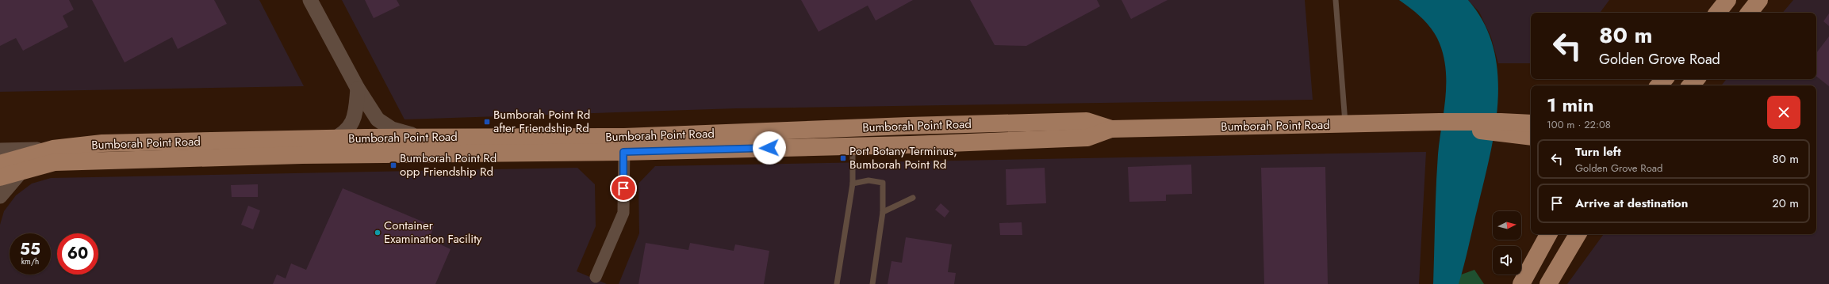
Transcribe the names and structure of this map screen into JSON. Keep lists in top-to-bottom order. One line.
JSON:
{"streets":{"main road":["Bumborah Point Road"]},"places":{"transit":["Bumborah Point Rd after Friendship Rd","Port Botany Terminus, Bumborah Point Rd","Bumborah Point Rd opp Friendship Rd"],"other":["Container Examination Facility"]},"north":"right","page":{"turn":["80 m","Golden Grove Road"],"heading":["1 min","100 m · 22:08"],"list":[{"name":"Turn left","note":"Golden Grove Road","value":"80 m"},{"name":"Arrive at destination","value":"20 m"}],"speed":"55 km/h","limit":"60"}}
